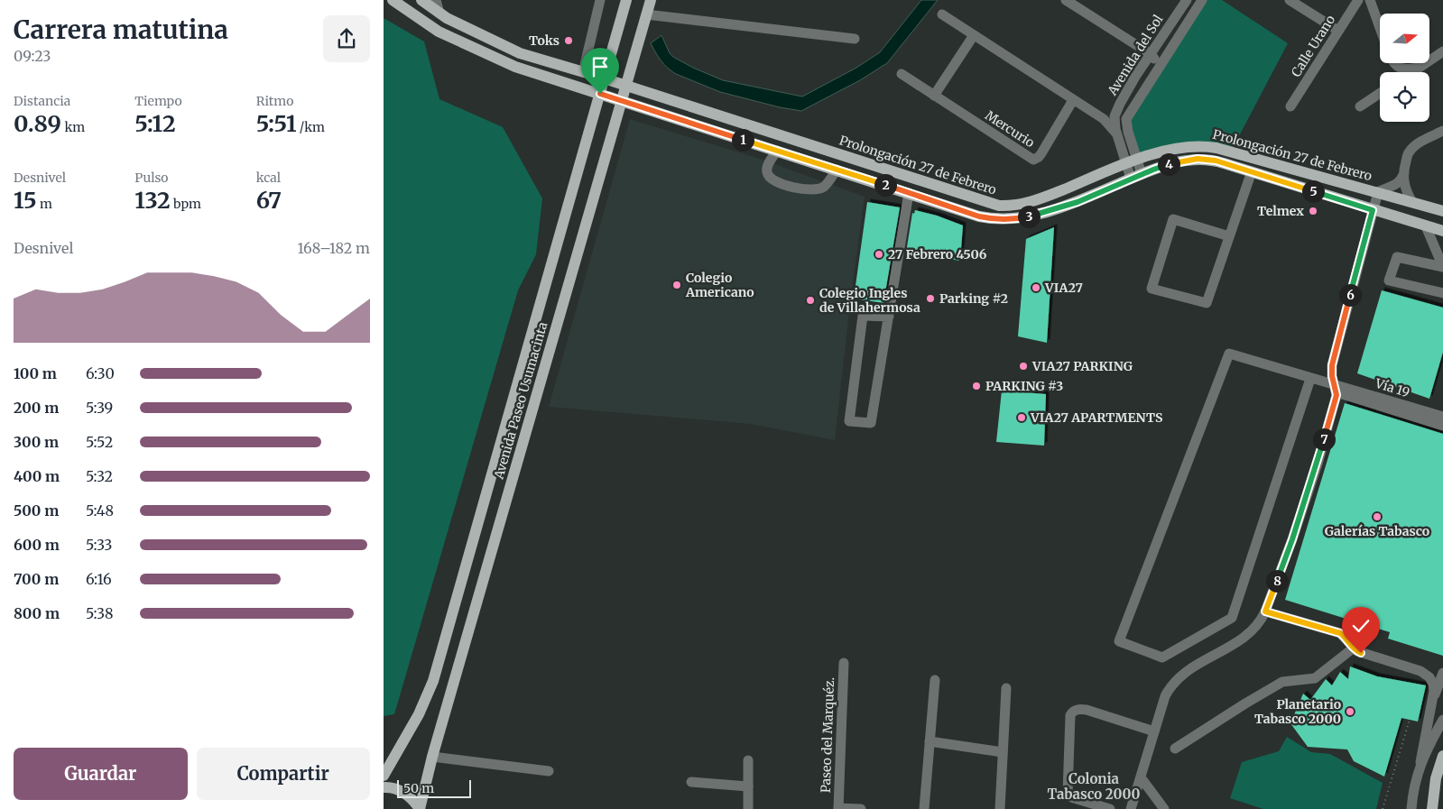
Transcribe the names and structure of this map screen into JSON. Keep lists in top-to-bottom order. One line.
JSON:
{"streets":{"main road":["Prolongación 27 de Febrero","Avenida Paseo Usumacinta"],"street":["Calle Urano","Avenida del Sol","Mercurio","Vía 19","Paseo del Marquéz."]},"crossings":[["Avenida del Sol","Prolongación 27 de Febrero"],["Prolongación 27 de Febrero","Avenida Paseo Usumacinta"]],"districts":["Colonia Tabasco 2000"],"places":["Toks","Telmex","27 Febrero 4506","Colegio Americano","VIA27","Parking #2","Colegio Ingles de Villahermosa","VIA27 PARKING","PARKING #3","VIA27 APARTMENTS","Galerías Tabasco","Planetario Tabasco 2000"],"scale_bar":"50 m","north":"right","page":{"heading":["Carrera matutina","09:23"],"stats":[["Distancia","0.89 km"],["Tiempo","5:12"],["Ritmo","5:51 /km"],["Desnivel","15 m"],["Pulso","132 bpm"],["kcal","67"]],"pins":["1","4","2","5","3","6","7","8"],"chart":["Desnivel","168–182 m"],"list":[{"name":"100 m","note":"6:30"},{"name":"200 m","note":"5:39"},{"name":"300 m","note":"5:52"},{"name":"400 m","note":"5:32"},{"name":"500 m","note":"5:48"},{"name":"600 m","note":"5:33"},{"name":"700 m","note":"6:16"},{"name":"800 m","note":"5:38"}],"buttons":["Guardar","Compartir"],"scale":"50 m"}}
